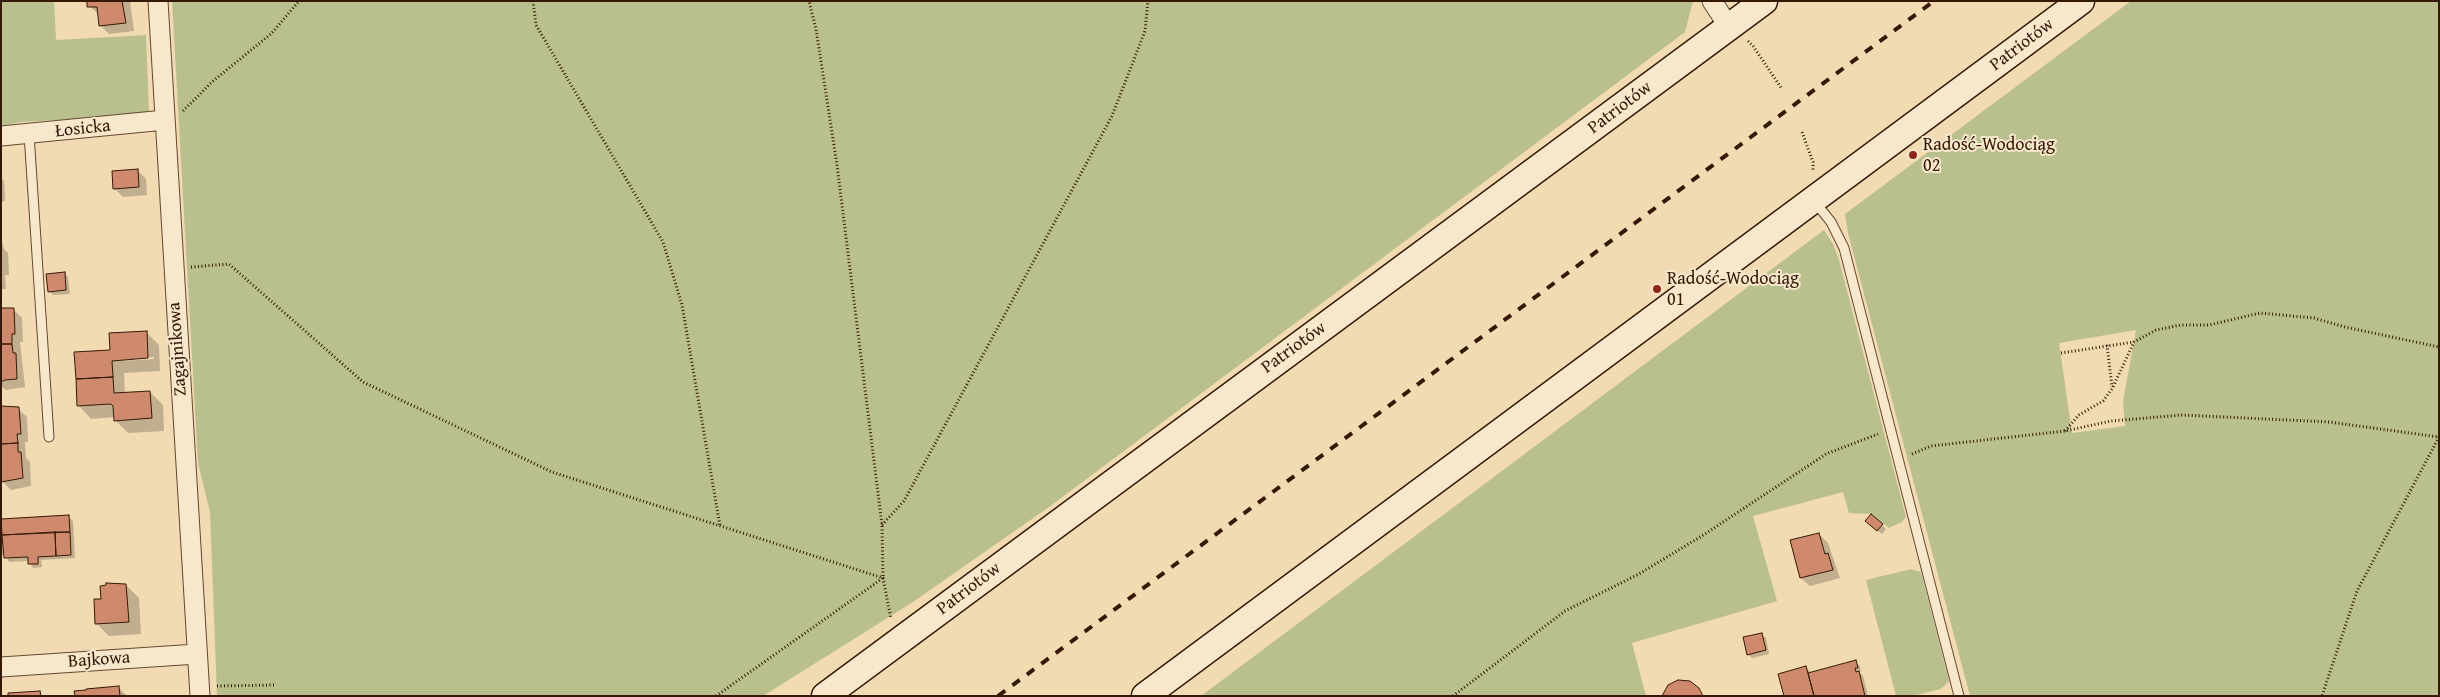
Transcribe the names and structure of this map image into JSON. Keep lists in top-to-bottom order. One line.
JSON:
{"streets":{"main road":["Patriotów"],"street":["Łosicka","Zagajnikowa","Bajkowa"]},"crossings":[["Łosicka","Zagajnikowa"],["Zagajnikowa","Bajkowa"]],"places":["Radość-Wodociąg 02","Radość-Wodociąg 01"]}
